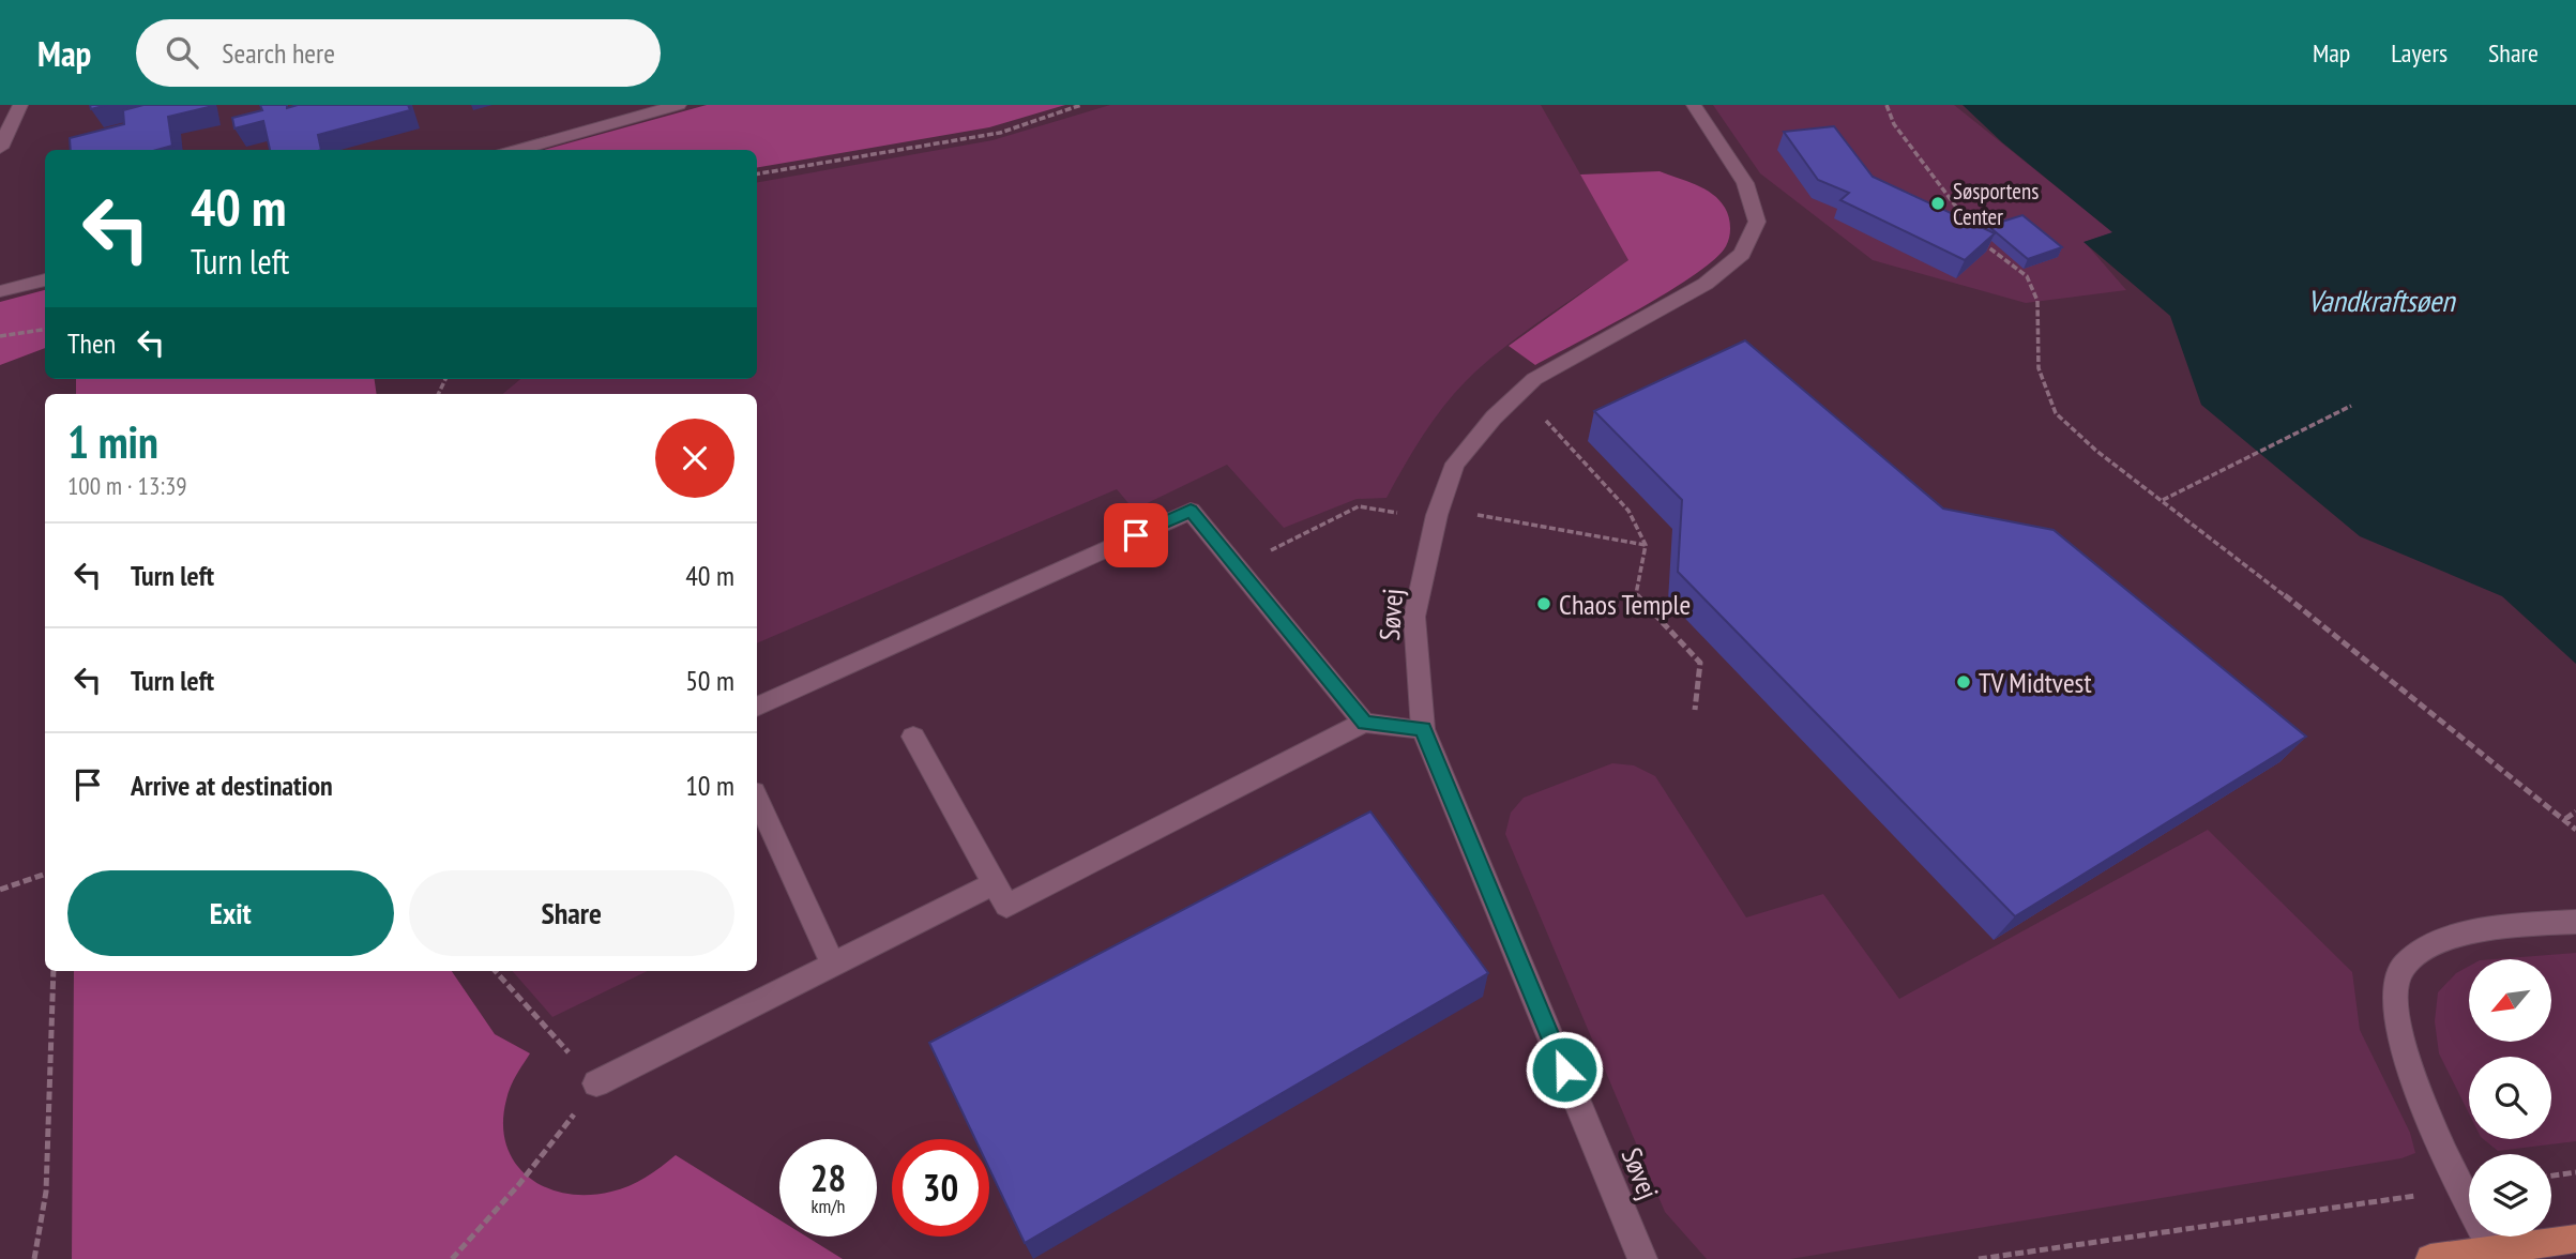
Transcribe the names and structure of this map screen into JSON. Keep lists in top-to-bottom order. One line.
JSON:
{"streets":{"street":["Søvej"]},"water":["Vandkraftsøen"],"places":["Søsportens Center","Chaos Temple","TV Midtvest"],"north":"bottom left","page":{"header":"Map","search":"Search here","nav":["Map","Layers","Share"],"turn":["40 m","Turn left"],"then":"Then","heading":["1 min","100 m · 13:39"],"list":[{"name":"Turn left","value":"40 m"},{"name":"Turn left","value":"50 m"},{"name":"Arrive at destination","value":"10 m"}],"buttons":["Exit","Share"],"speed":"28 km/h","limit":"30"}}
